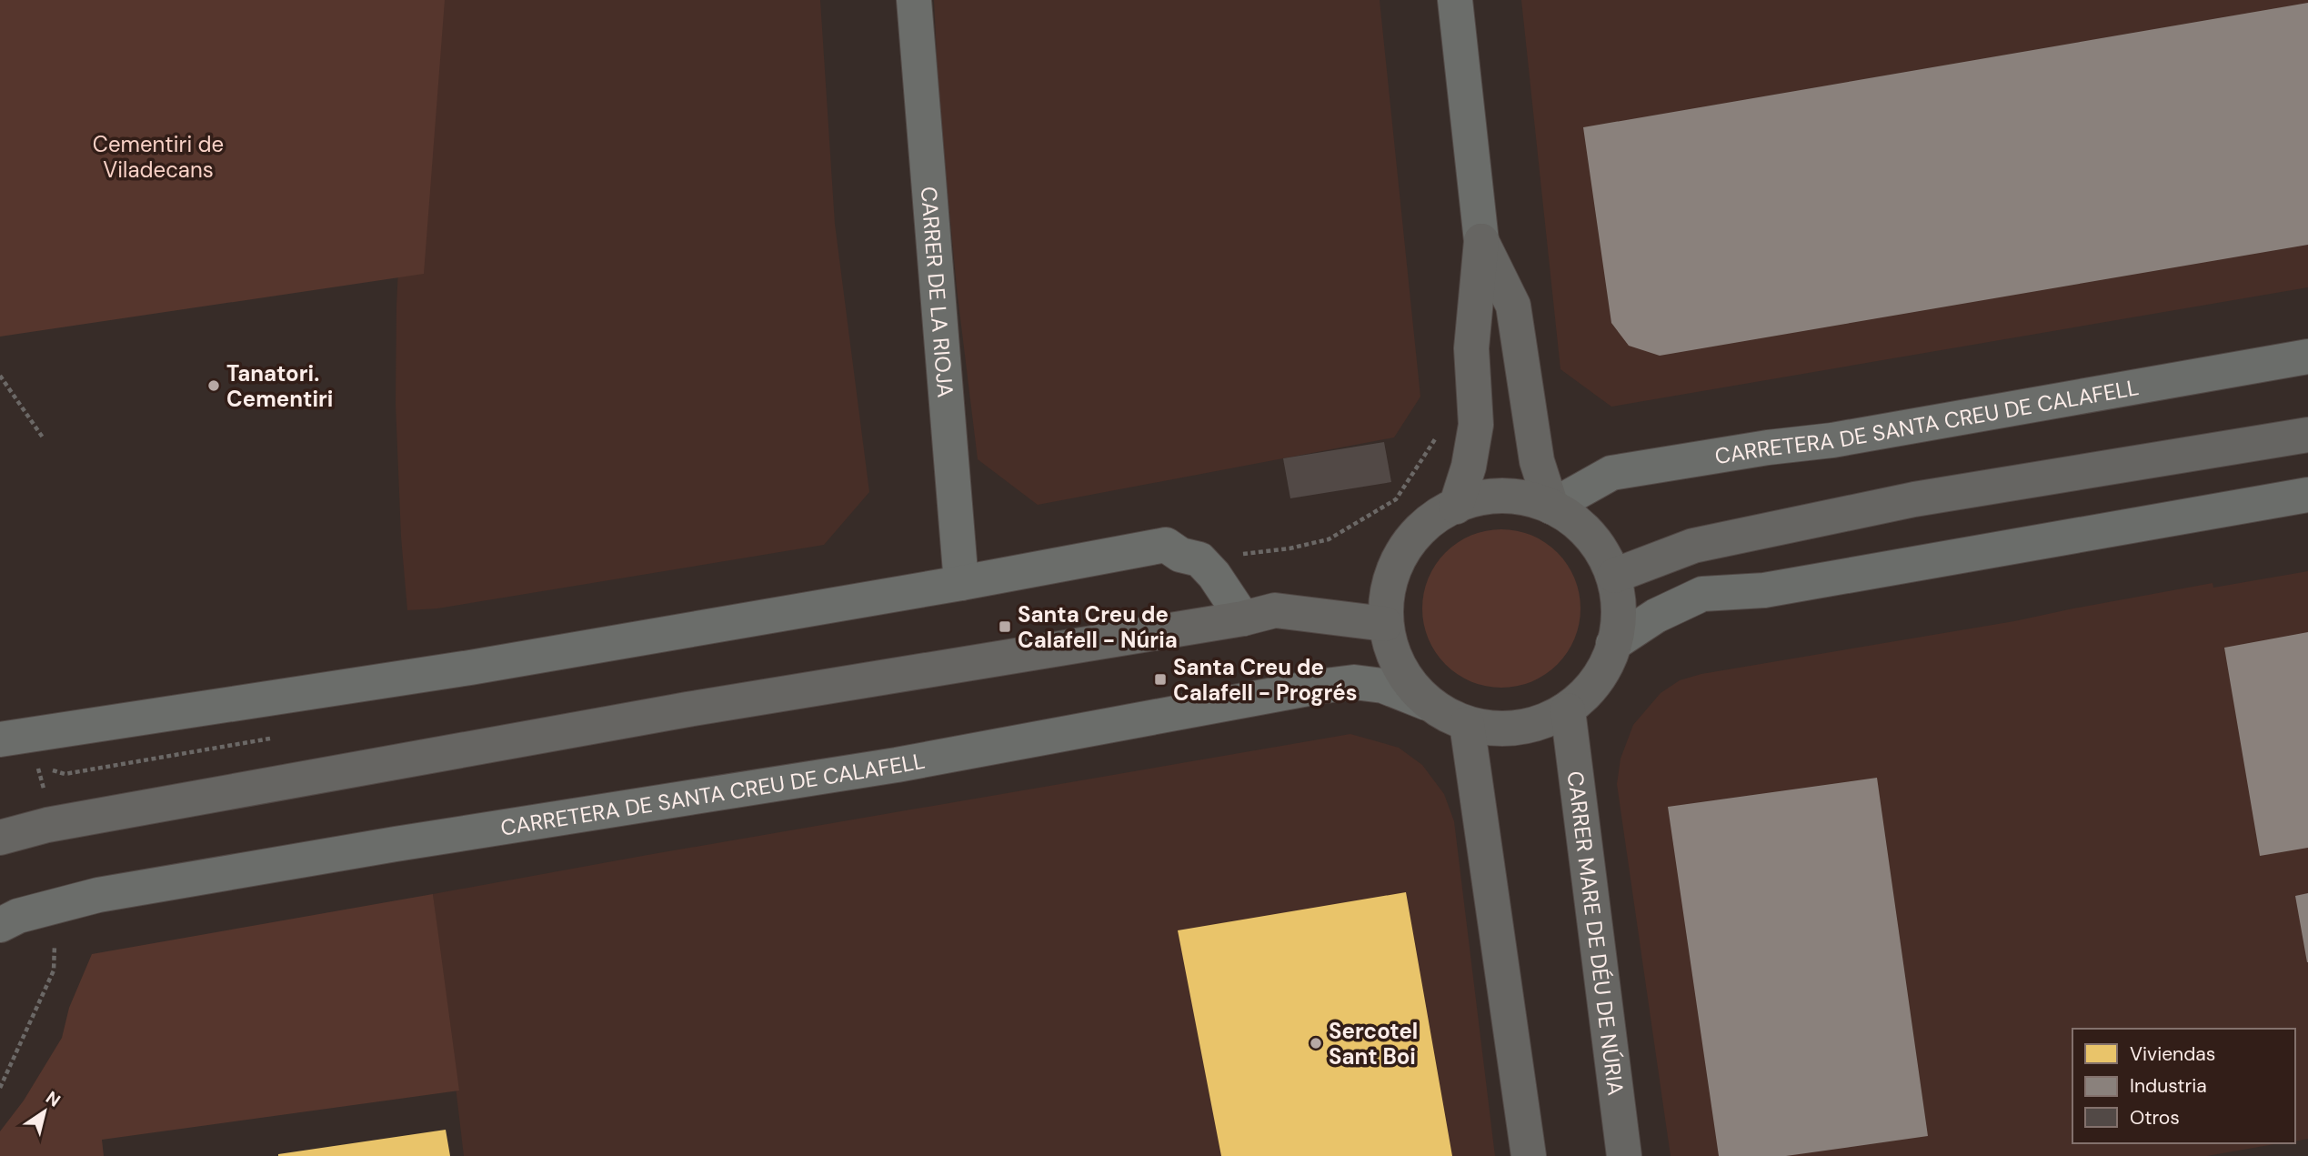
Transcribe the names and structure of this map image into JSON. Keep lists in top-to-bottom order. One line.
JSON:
{"streets":{"street":["CARRER DE LA RIOJA","CARRETERA DE SANTA CREU DE CALAFELL","CARRER MARE DE DÉU DE NÚRIA"]},"parks":["Cementiri de Viladecans"],"places":{"other":["Tanatori. Cementiri","Sercotel Sant Boi"],"transit":["Santa Creu de Calafell - Núria","Santa Creu de Calafell - Progrés"]},"legend":["Viviendas","Industria","Otros"],"north":"top right"}
